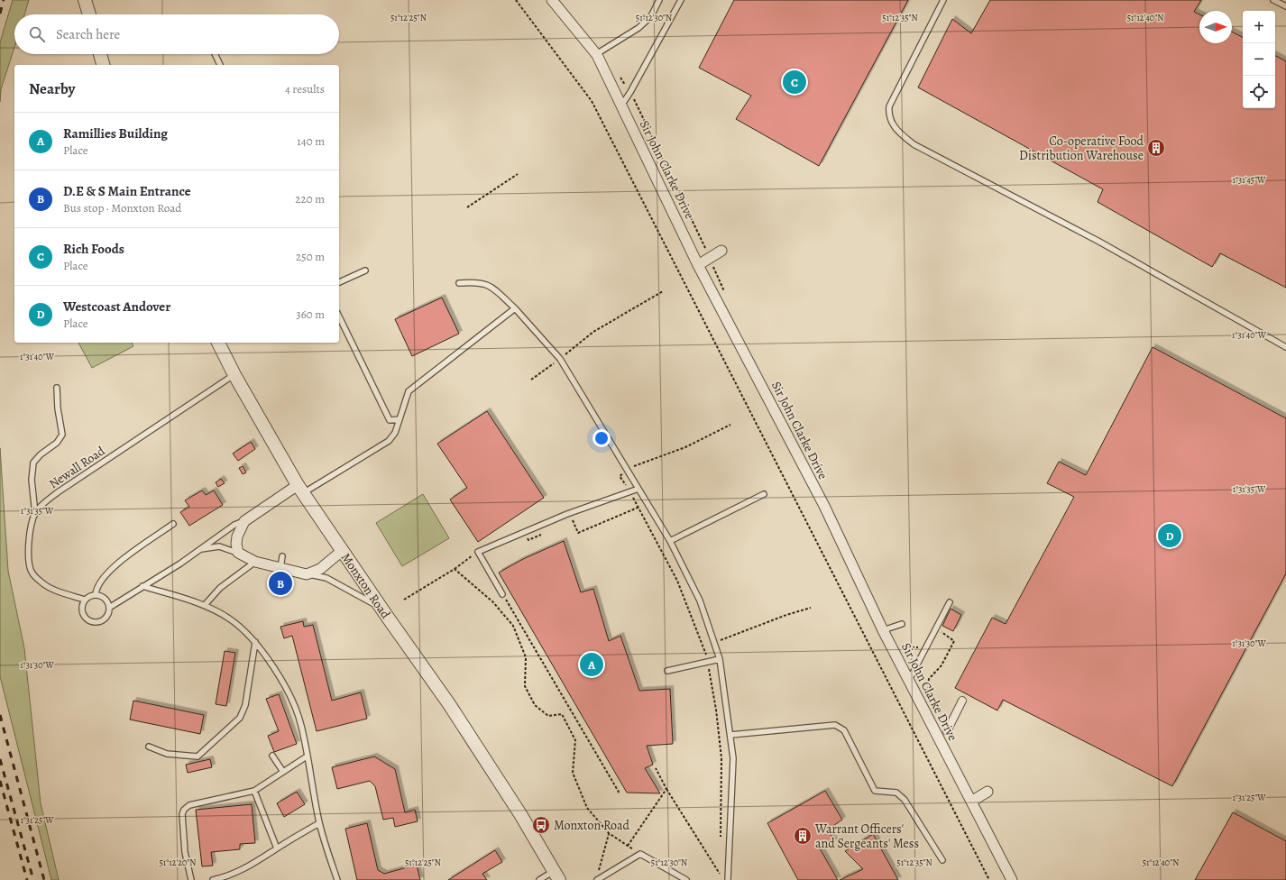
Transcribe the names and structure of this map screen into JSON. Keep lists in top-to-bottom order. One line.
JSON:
{"streets":{"street":["Sir John Clarke Drive","Monxton Road"],"lane":["Newall Road"]},"crossings":[["Newall Road","Monxton Road"]],"places":{"building":["Co-operative Food Distribution Warehouse","Warrant Officers' and Sergeants' Mess"],"bus stop":["Monxton Road"]},"north":"right","page":{"map_buttons":["+","−"],"search":"Search here","heading":["Nearby","4 results"],"pins":["C","D","B","A"],"list":[{"mark":"A","name":"Ramillies Building","note":"Place","value":"140 m"},{"mark":"B","name":"D.E & S Main Entrance","note":"Bus stop · Monxton Road","value":"220 m"},{"mark":"C","name":"Rich Foods","note":"Place","value":"250 m"},{"mark":"D","name":"Westcoast Andover","note":"Place","value":"360 m"}]},"coordinates":["51°12'25\"N","51°12'30\"N","51°12'35\"N","51°12'40\"N","1°31'45\"W","1°31'40\"W","1°31'35\"W","1°31'30\"W","1°31'25\"W","51°12'20\"N"]}
